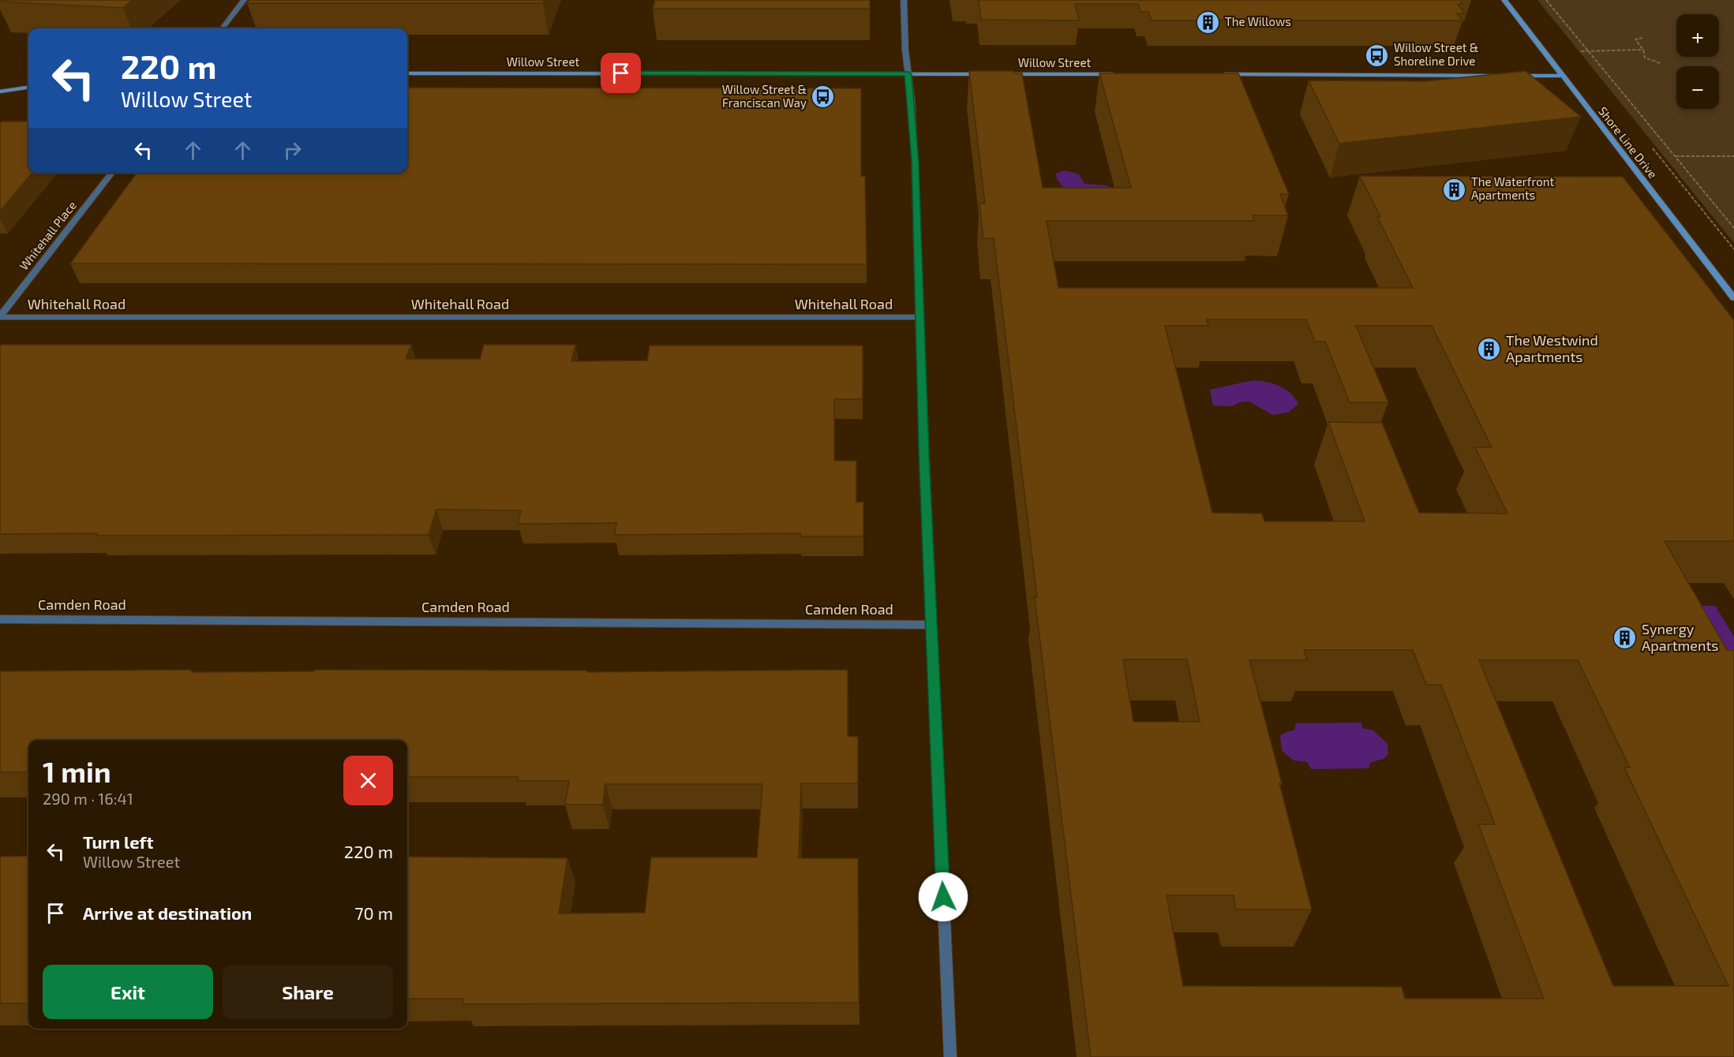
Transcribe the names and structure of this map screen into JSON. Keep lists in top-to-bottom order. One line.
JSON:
{"streets":{"street":["Willow Street","Shore Line Drive","Whitehall Place","Whitehall Road","Camden Road"]},"crossings":[["Whitehall Place","Whitehall Road"]],"places":{"building":["The Willows","The Waterfront Apartments","The Westwind Apartments","Synergy Apartments"],"bus stop":["Willow Street & Shoreline Drive","Willow Street & Franciscan Way"]},"page":{"map_buttons":["+","−"],"turn":["220 m","Willow Street"],"heading":["1 min","290 m · 16:41"],"list":[{"name":"Turn left","note":"Willow Street","value":"220 m"},{"name":"Arrive at destination","value":"70 m"}],"buttons":["Exit","Share"]}}
